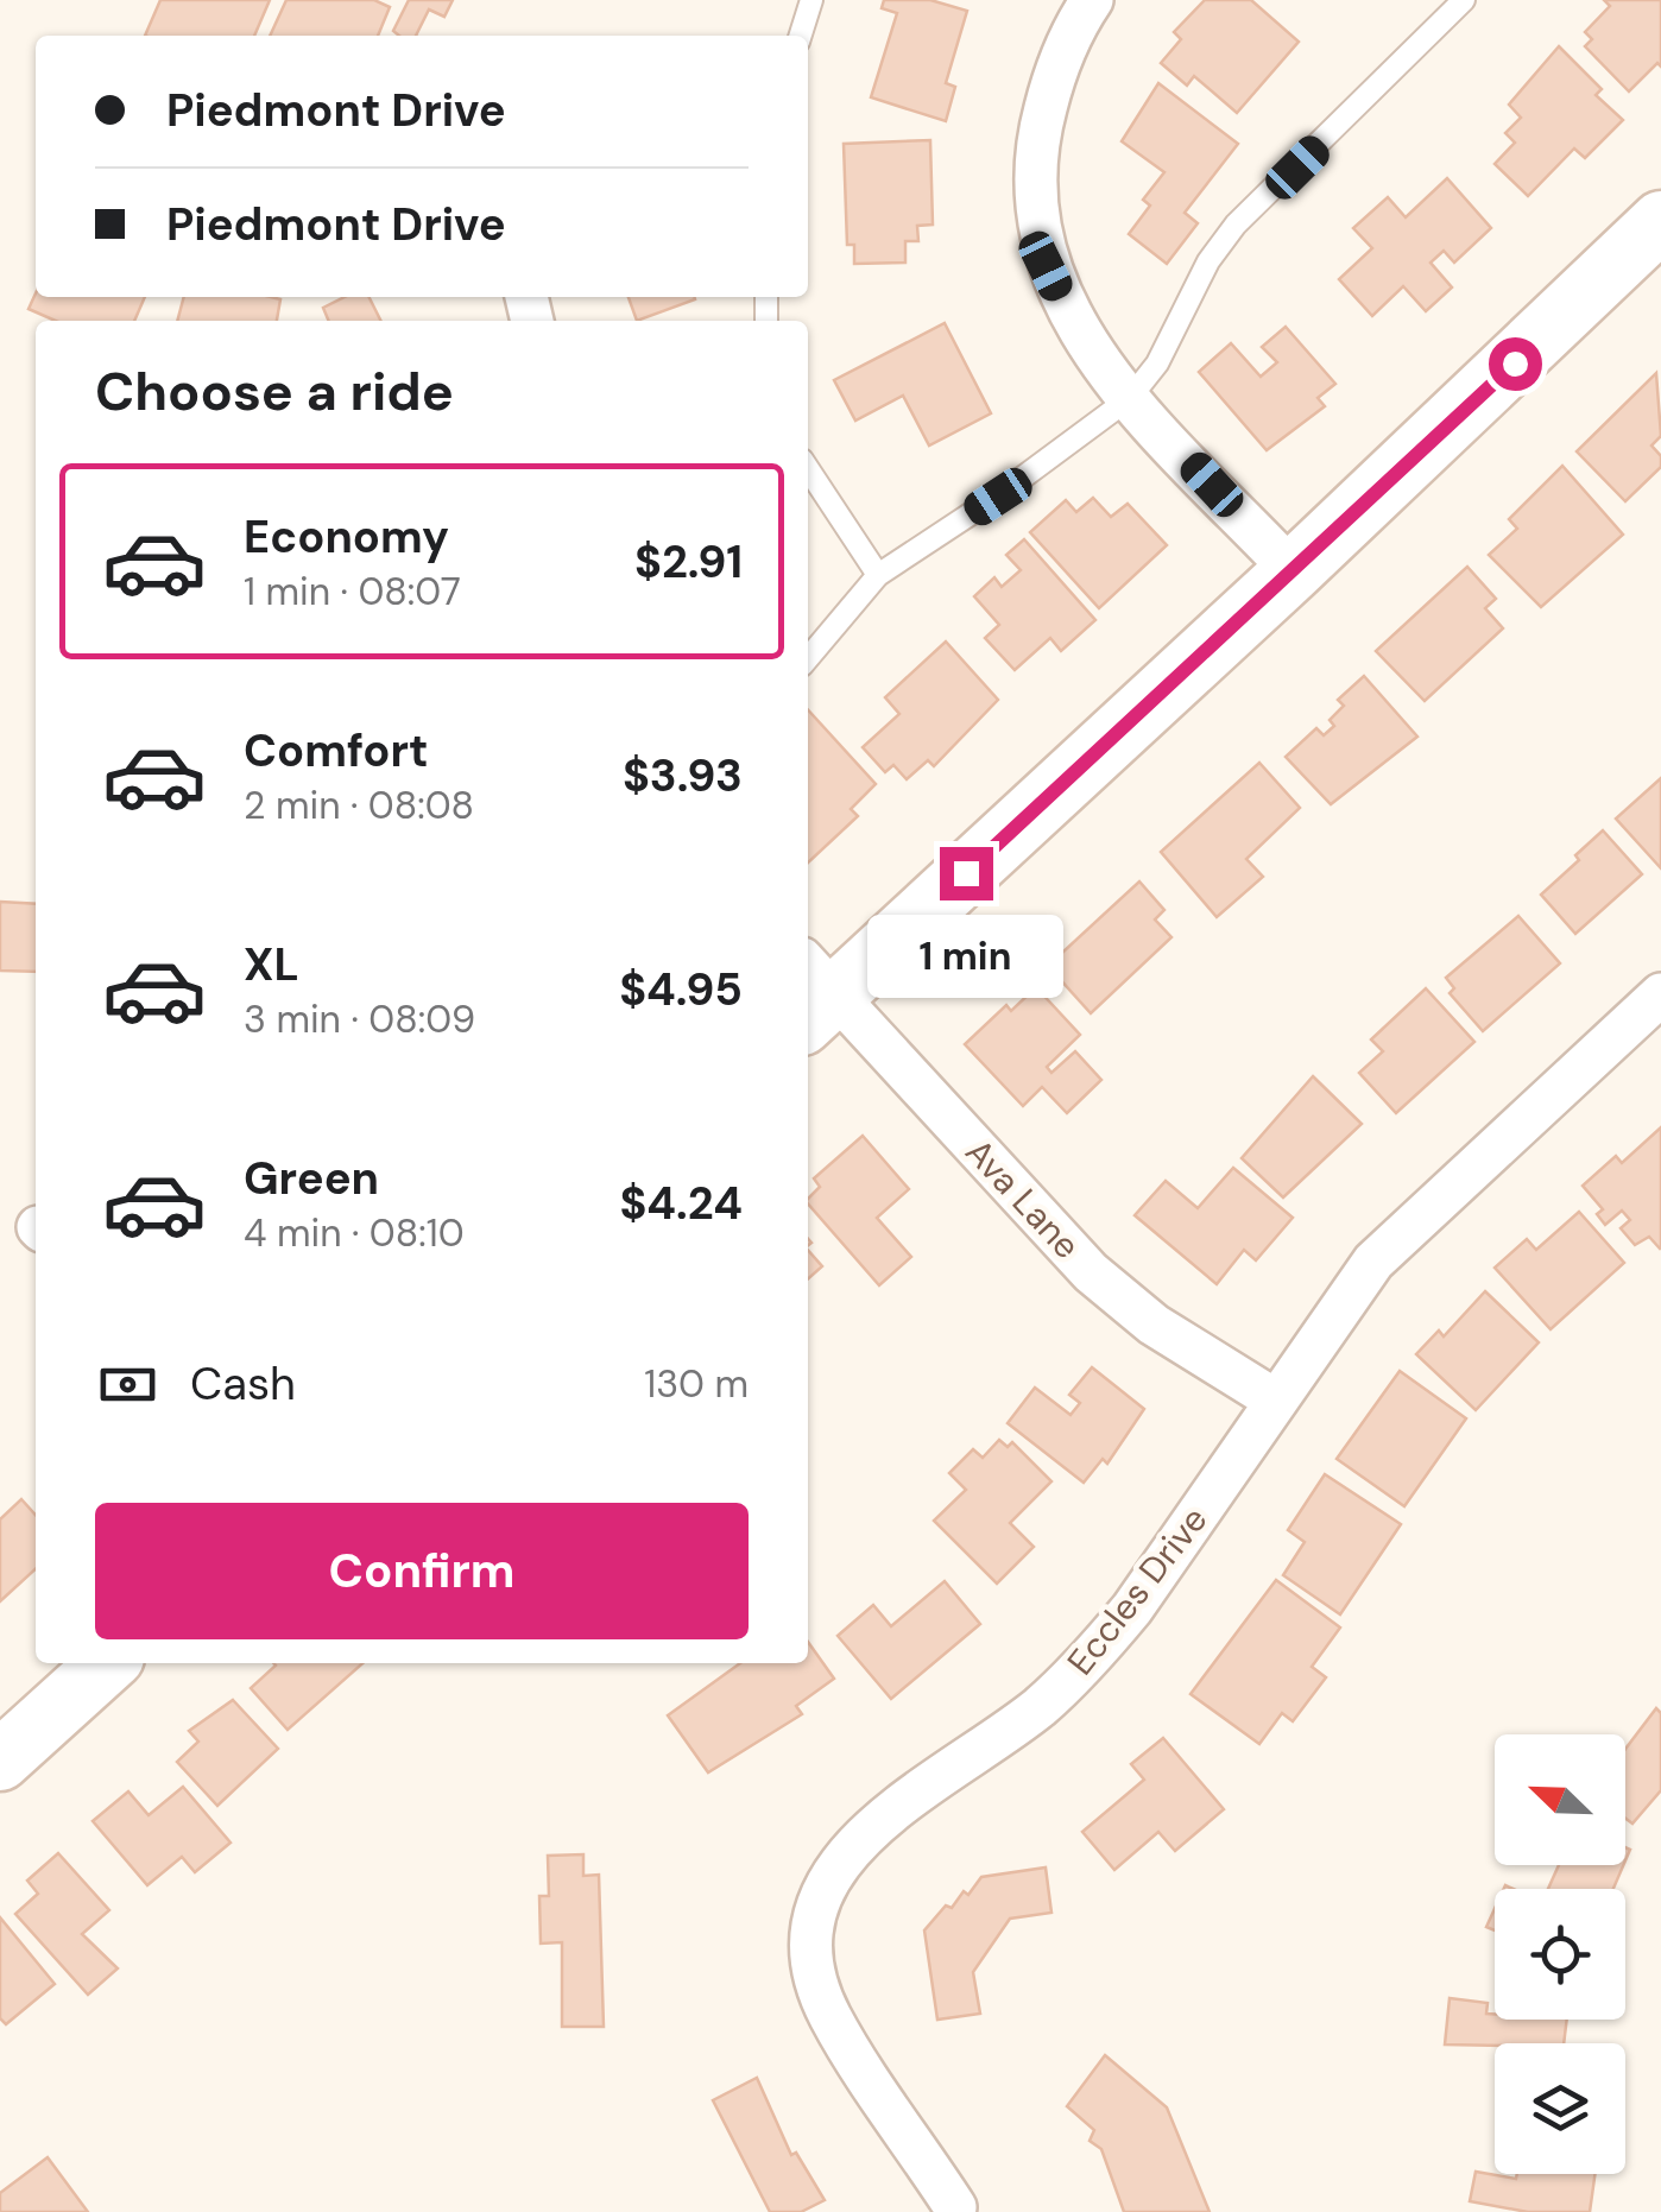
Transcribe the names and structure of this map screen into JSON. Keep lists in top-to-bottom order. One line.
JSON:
{"streets":{"street":["Ava Lane","Eccles Drive"]},"crossings":[["Ava Lane","Eccles Drive"]],"north":"top left","page":{"banner":["Piedmont Drive","Piedmont Drive"],"heading":"Choose a ride","list":[{"name":"Economy","note":"1 min · 08:07","value":"$2.91"},{"name":"Comfort","note":"2 min · 08:08","value":"$3.93"},{"name":"XL","note":"3 min · 08:09","value":"$4.95"},{"name":"Green","note":"4 min · 08:10","value":"$4.24"}],"bubble":"1 min","pay":["Cash","130 m"],"buttons":"Confirm"}}
